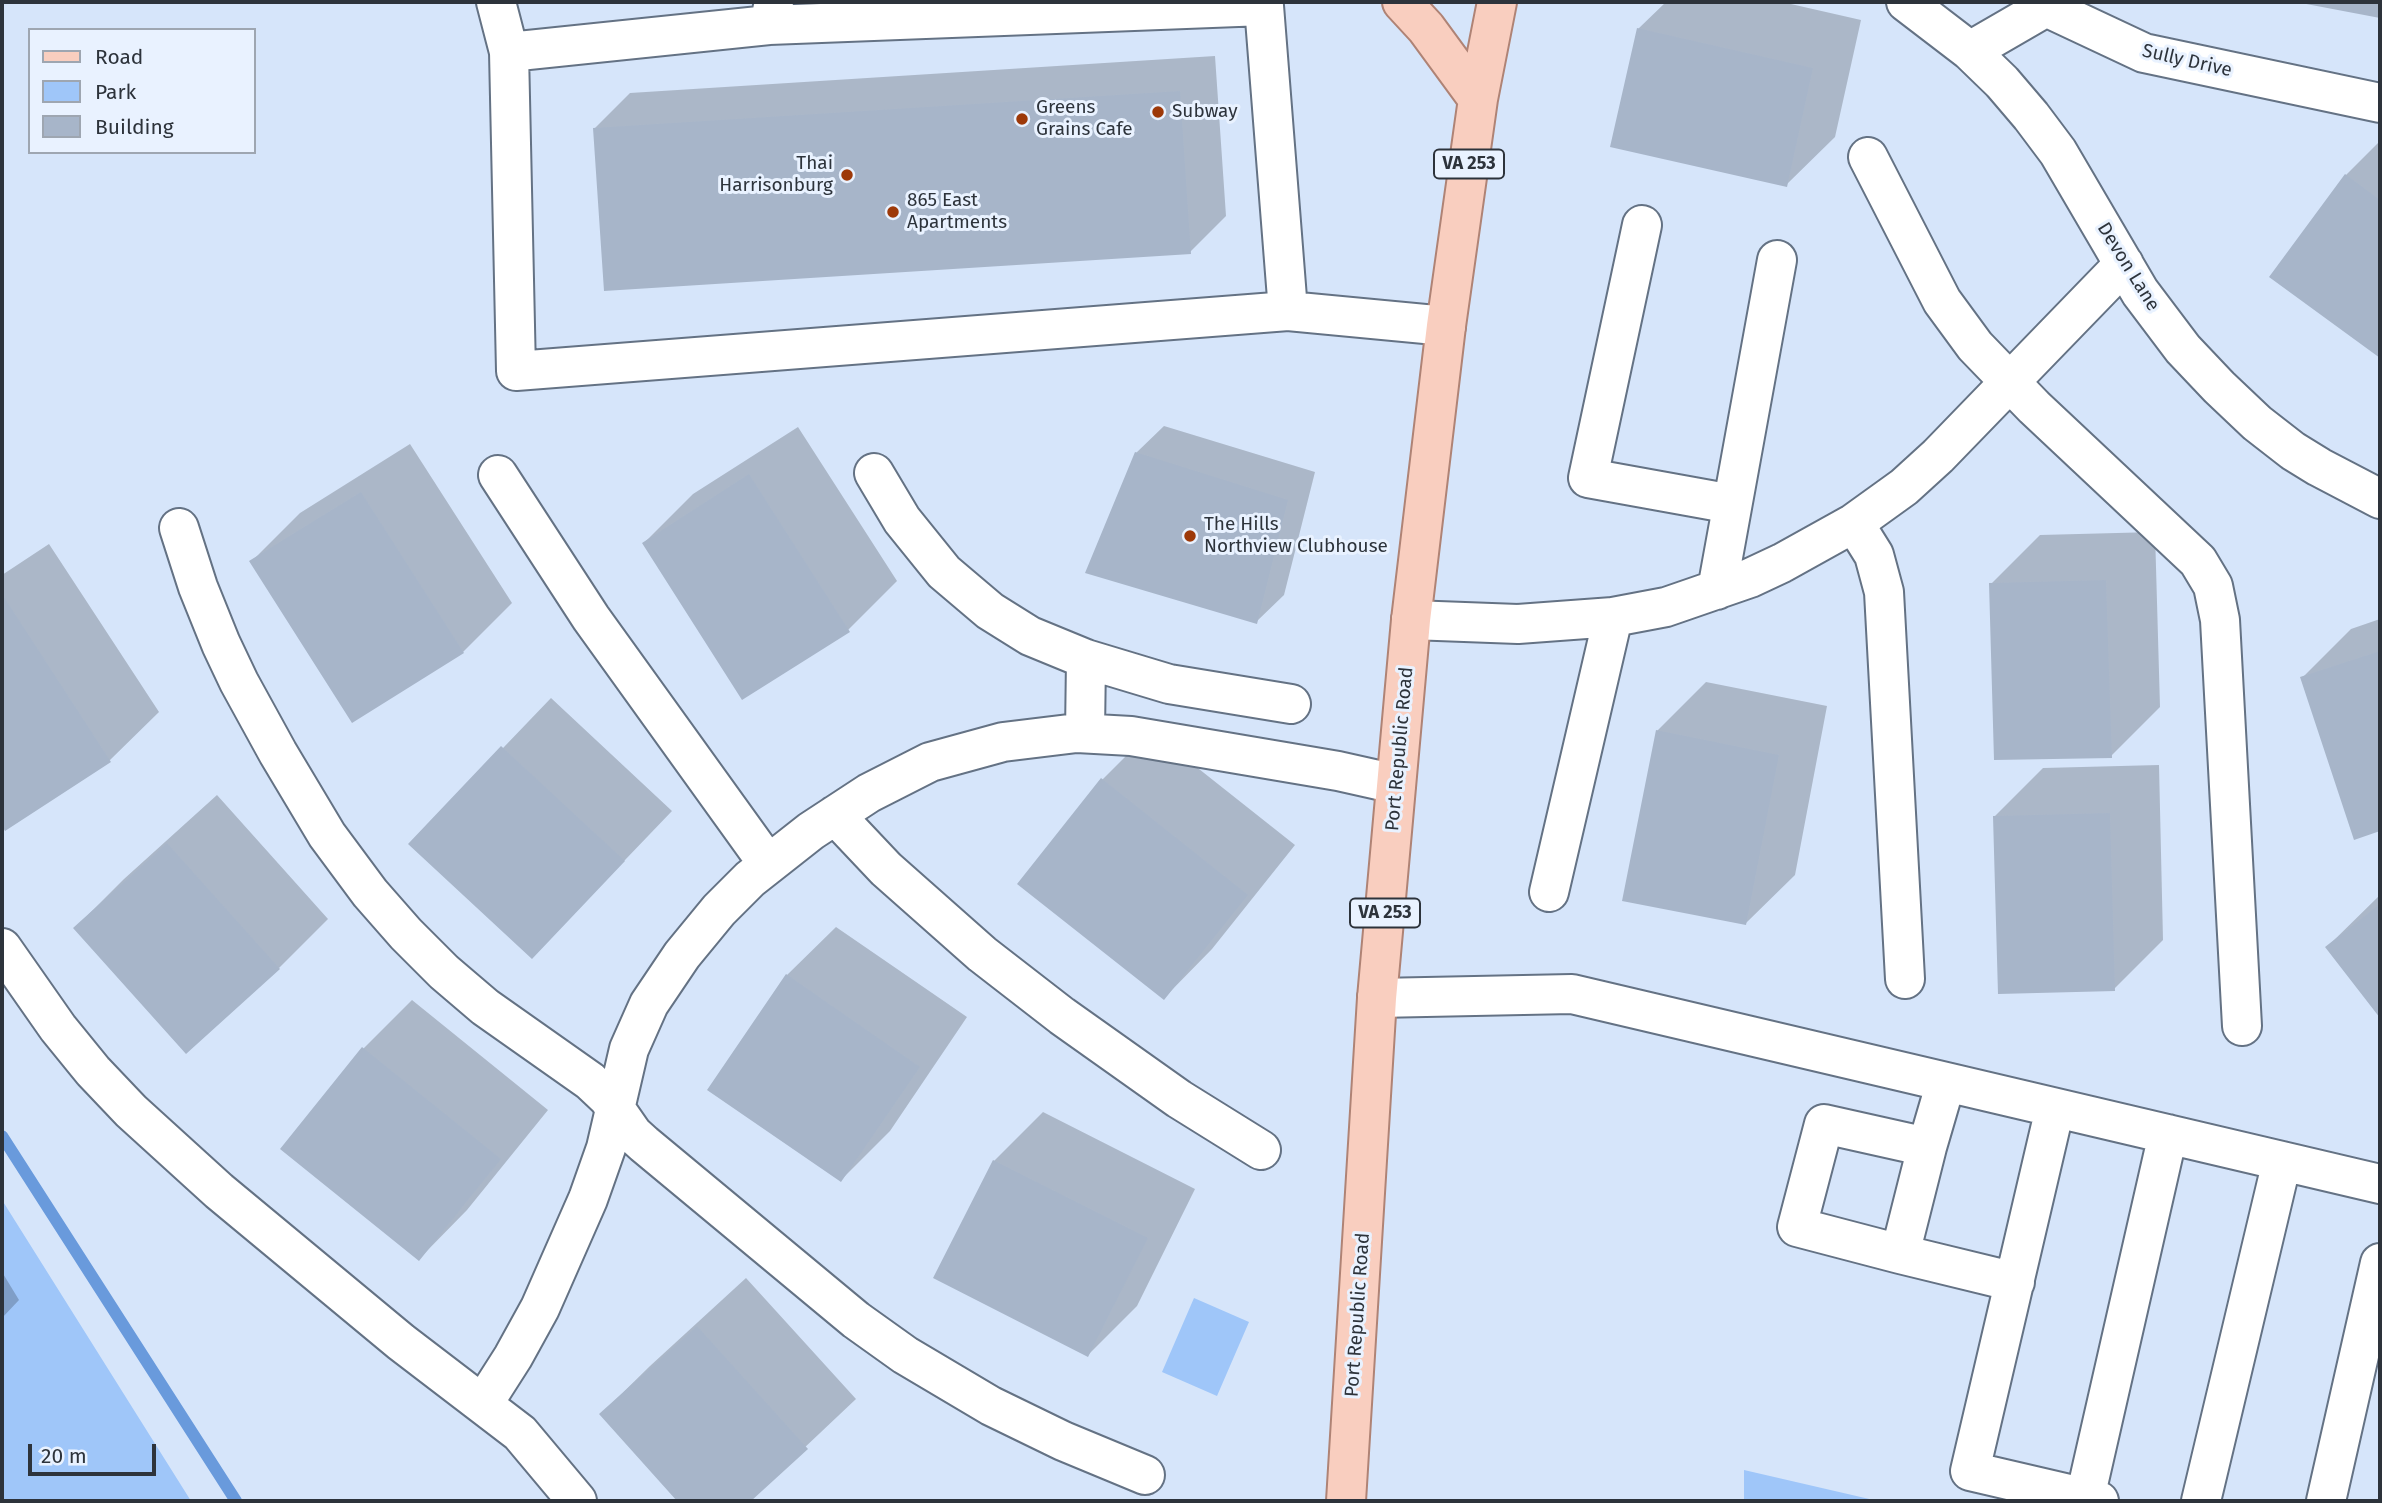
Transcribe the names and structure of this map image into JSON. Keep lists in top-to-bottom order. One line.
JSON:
{"streets":{"main road":["VA 253","Port Republic Road"],"street":["Sully Drive","Devon Lane"]},"crossings":[["Sully Drive","Devon Lane"]],"places":["Subway","Greens Grains Cafe","Thai Harrisonburg","865 East Apartments","The Hills Northview Clubhouse"],"legend":["Road","Park","Building"],"scale_bar":"20 m"}
